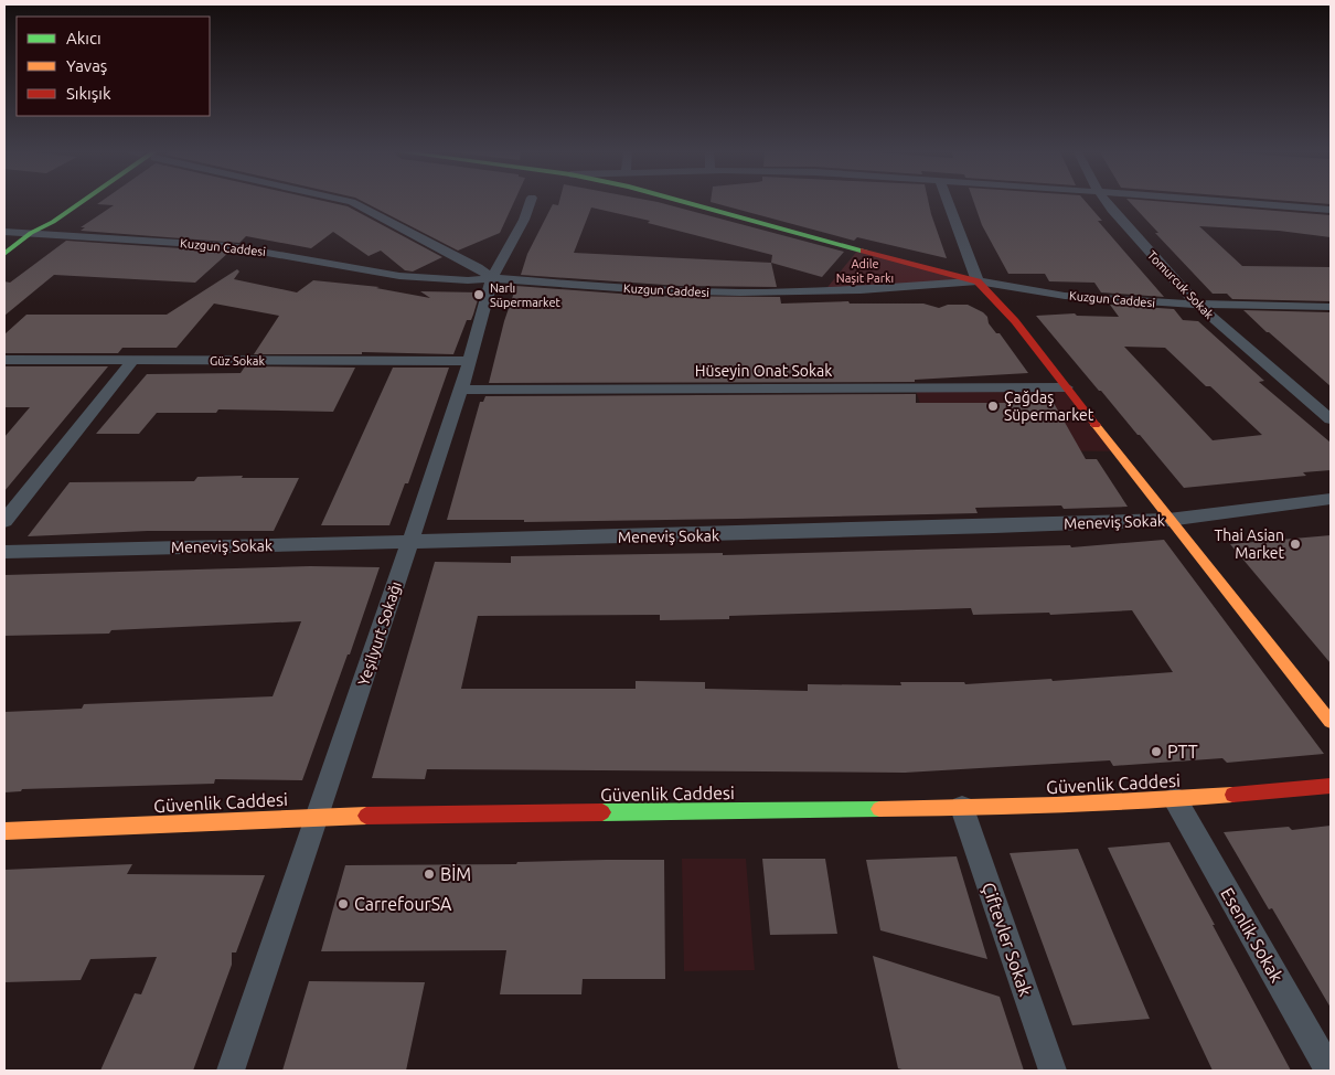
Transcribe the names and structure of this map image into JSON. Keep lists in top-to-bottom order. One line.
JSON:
{"streets":{"main road":["Güvenlik Caddesi"],"street":["Kuzgun Caddesi","Tomurcuk Sokak","Güz Sokak","Hüseyin Onat Sokak","Meneviş Sokak","Yeşilyurt Sokağı","Esenlik Sokak","Çiftevler Sokak"]},"crossings":[["Kuzgun Caddesi","Tomurcuk Sokak"],["Kuzgun Caddesi","Yeşilyurt Sokağı"],["Güz Sokak","Yeşilyurt Sokağı"],["Hüseyin Onat Sokak","Yeşilyurt Sokağı"],["Meneviş Sokak","Yeşilyurt Sokağı"],["Yeşilyurt Sokağı","Güvenlik Caddesi"],["Güvenlik Caddesi","Esenlik Sokak"],["Güvenlik Caddesi","Çiftevler Sokak"]],"parks":["Adile Naşit Parkı"],"places":["Narlı Süpermarket","Çağdaş Süpermarket","Thai Asian Market","PTT","BİM","CarrefourSA"],"legend":["Akıcı","Yavaş","Sıkışık"]}
